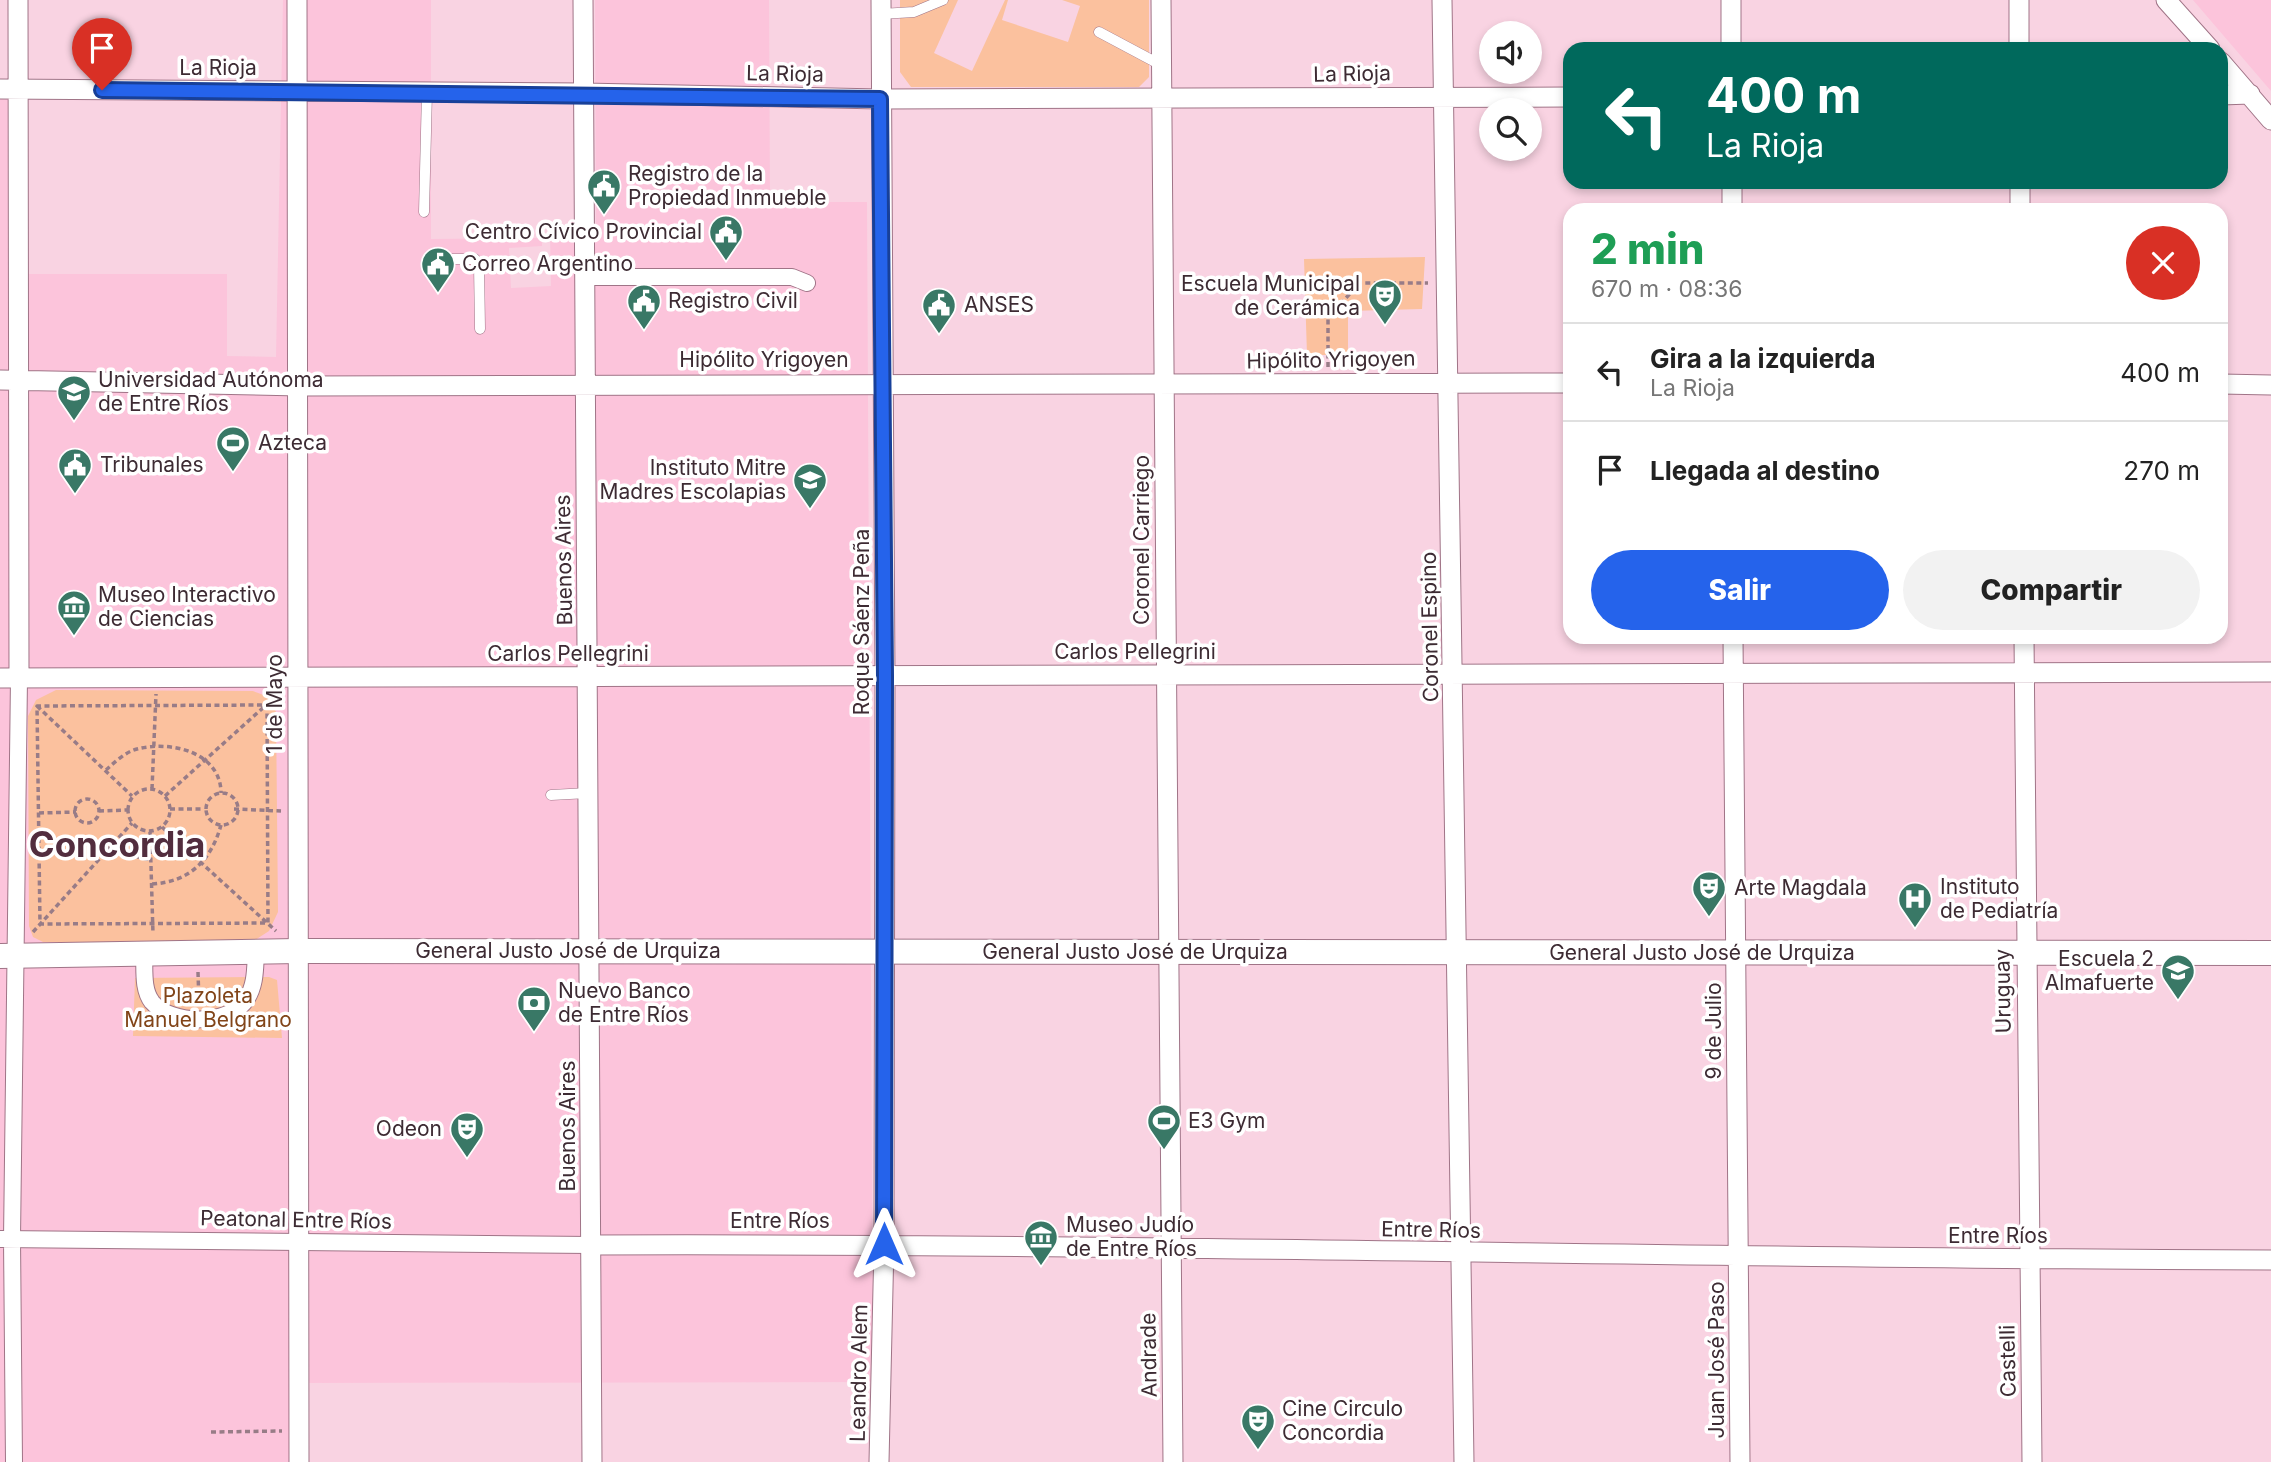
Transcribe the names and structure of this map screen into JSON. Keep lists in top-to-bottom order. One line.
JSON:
{"streets":{"street":["La Rioja","Hipólito Yrigoyen","Coronel Carriego","Buenos Aires","Roque Sáenz Peña","Coronel Espino","Carlos Pellegrini","1 de Mayo","General Justo José de Urquiza","Uruguay","9 de Julio","Peatonal Entre Ríos","Entre Ríos","Andrade","Juan José Paso","Castelli","Leandro Alem"]},"crossings":[["La Rioja","Coronel Carriego"],["La Rioja","Buenos Aires"],["La Rioja","Roque Sáenz Peña"],["La Rioja","Coronel Espino"],["La Rioja","1 de Mayo"],["Hipólito Yrigoyen","Coronel Carriego"],["Hipólito Yrigoyen","Buenos Aires"],["Hipólito Yrigoyen","Roque Sáenz Peña"],["Hipólito Yrigoyen","Coronel Espino"],["Hipólito Yrigoyen","1 de Mayo"],["Coronel Carriego","Carlos Pellegrini"],["Coronel Carriego","General Justo José de Urquiza"],["Coronel Carriego","Entre Ríos"],["Coronel Carriego","Andrade"],["Buenos Aires","Carlos Pellegrini"],["Buenos Aires","General Justo José de Urquiza"],["Buenos Aires","Peatonal Entre Ríos"],["Buenos Aires","Entre Ríos"],["Roque Sáenz Peña","Carlos Pellegrini"],["Roque Sáenz Peña","General Justo José de Urquiza"],["Roque Sáenz Peña","Entre Ríos"],["Roque Sáenz Peña","Leandro Alem"],["Coronel Espino","Carlos Pellegrini"],["Coronel Espino","General Justo José de Urquiza"],["Coronel Espino","Entre Ríos"],["Carlos Pellegrini","1 de Mayo"],["Carlos Pellegrini","Uruguay"],["Carlos Pellegrini","9 de Julio"],["1 de Mayo","General Justo José de Urquiza"],["1 de Mayo","Peatonal Entre Ríos"],["General Justo José de Urquiza","Uruguay"],["General Justo José de Urquiza","9 de Julio"],["Uruguay","Entre Ríos"],["Uruguay","Castelli"],["9 de Julio","Entre Ríos"],["9 de Julio","Juan José Paso"],["Peatonal Entre Ríos","Entre Ríos"],["Entre Ríos","Andrade"],["Entre Ríos","Juan José Paso"],["Entre Ríos","Castelli"],["Entre Ríos","Leandro Alem"]],"districts":["Concordia"],"parks":["Plazoleta Manuel Belgrano"],"places":{"public building":["Registro de la Propiedad Inmueble","Centro Cívico Provincial","Correo Argentino","Registro Civil","ANSES","Tribunales"],"theatre":["Escuela Municipal de Cerámica","Arte Magdala","Odeon","Cine Circulo Concordia"],"school or university":["Universidad Autónoma de Entre Ríos","Instituto Mitre Madres Escolapias","Escuela 2 Almafuerte"],"sports":["Azteca","E3 Gym"],"museum":["Museo Interactivo de Ciencias","Museo Judío de Entre Ríos"],"hospital":["Instituto de Pediatría"],"bank":["Nuevo Banco de Entre Ríos"]},"page":{"turn":["400 m","La Rioja"],"heading":["2 min","670 m · 08:36"],"list":[{"name":"Gira a la izquierda","note":"La Rioja","value":"400 m"},{"name":"Llegada al destino","value":"270 m"}],"buttons":["Salir","Compartir"]}}
